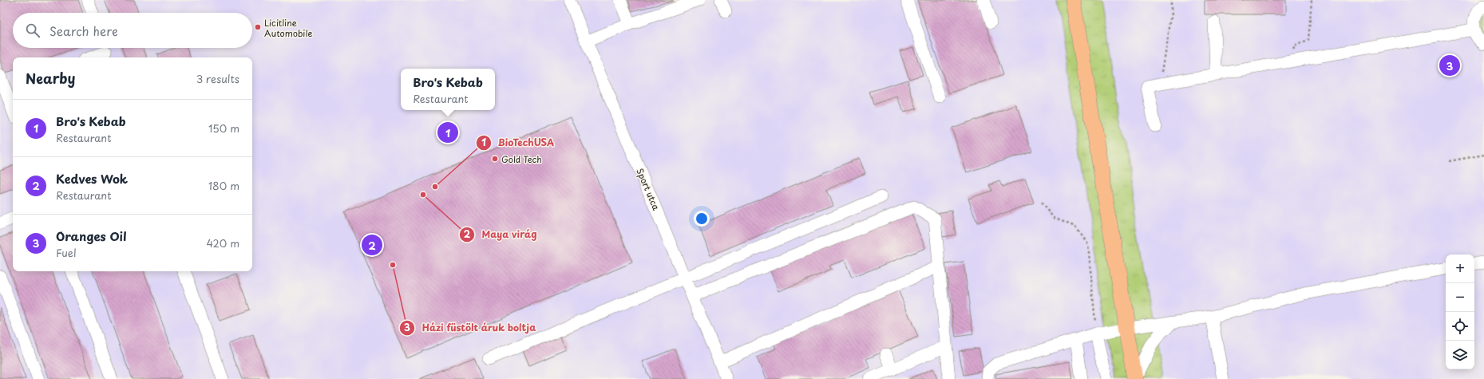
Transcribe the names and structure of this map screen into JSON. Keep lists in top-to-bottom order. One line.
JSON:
{"streets":{"street":["Sport utca"]},"places":["Licitline Automobile","Gold Tech","BioTechUSA","Maya virág","Házi füstölt áruk boltja"],"page":{"search":"Search here","pins":["3","1","2"],"heading":["Nearby","3 results"],"popup":["Bro's Kebab","Restaurant"],"list":[{"mark":"1","name":"Bro's Kebab","note":"Restaurant","value":"150 m"},{"mark":"2","name":"Kedves Wok","note":"Restaurant","value":"180 m"},{"mark":"3","name":"Oranges Oil","note":"Fuel","value":"420 m"}],"map_buttons":["+","−"]}}
